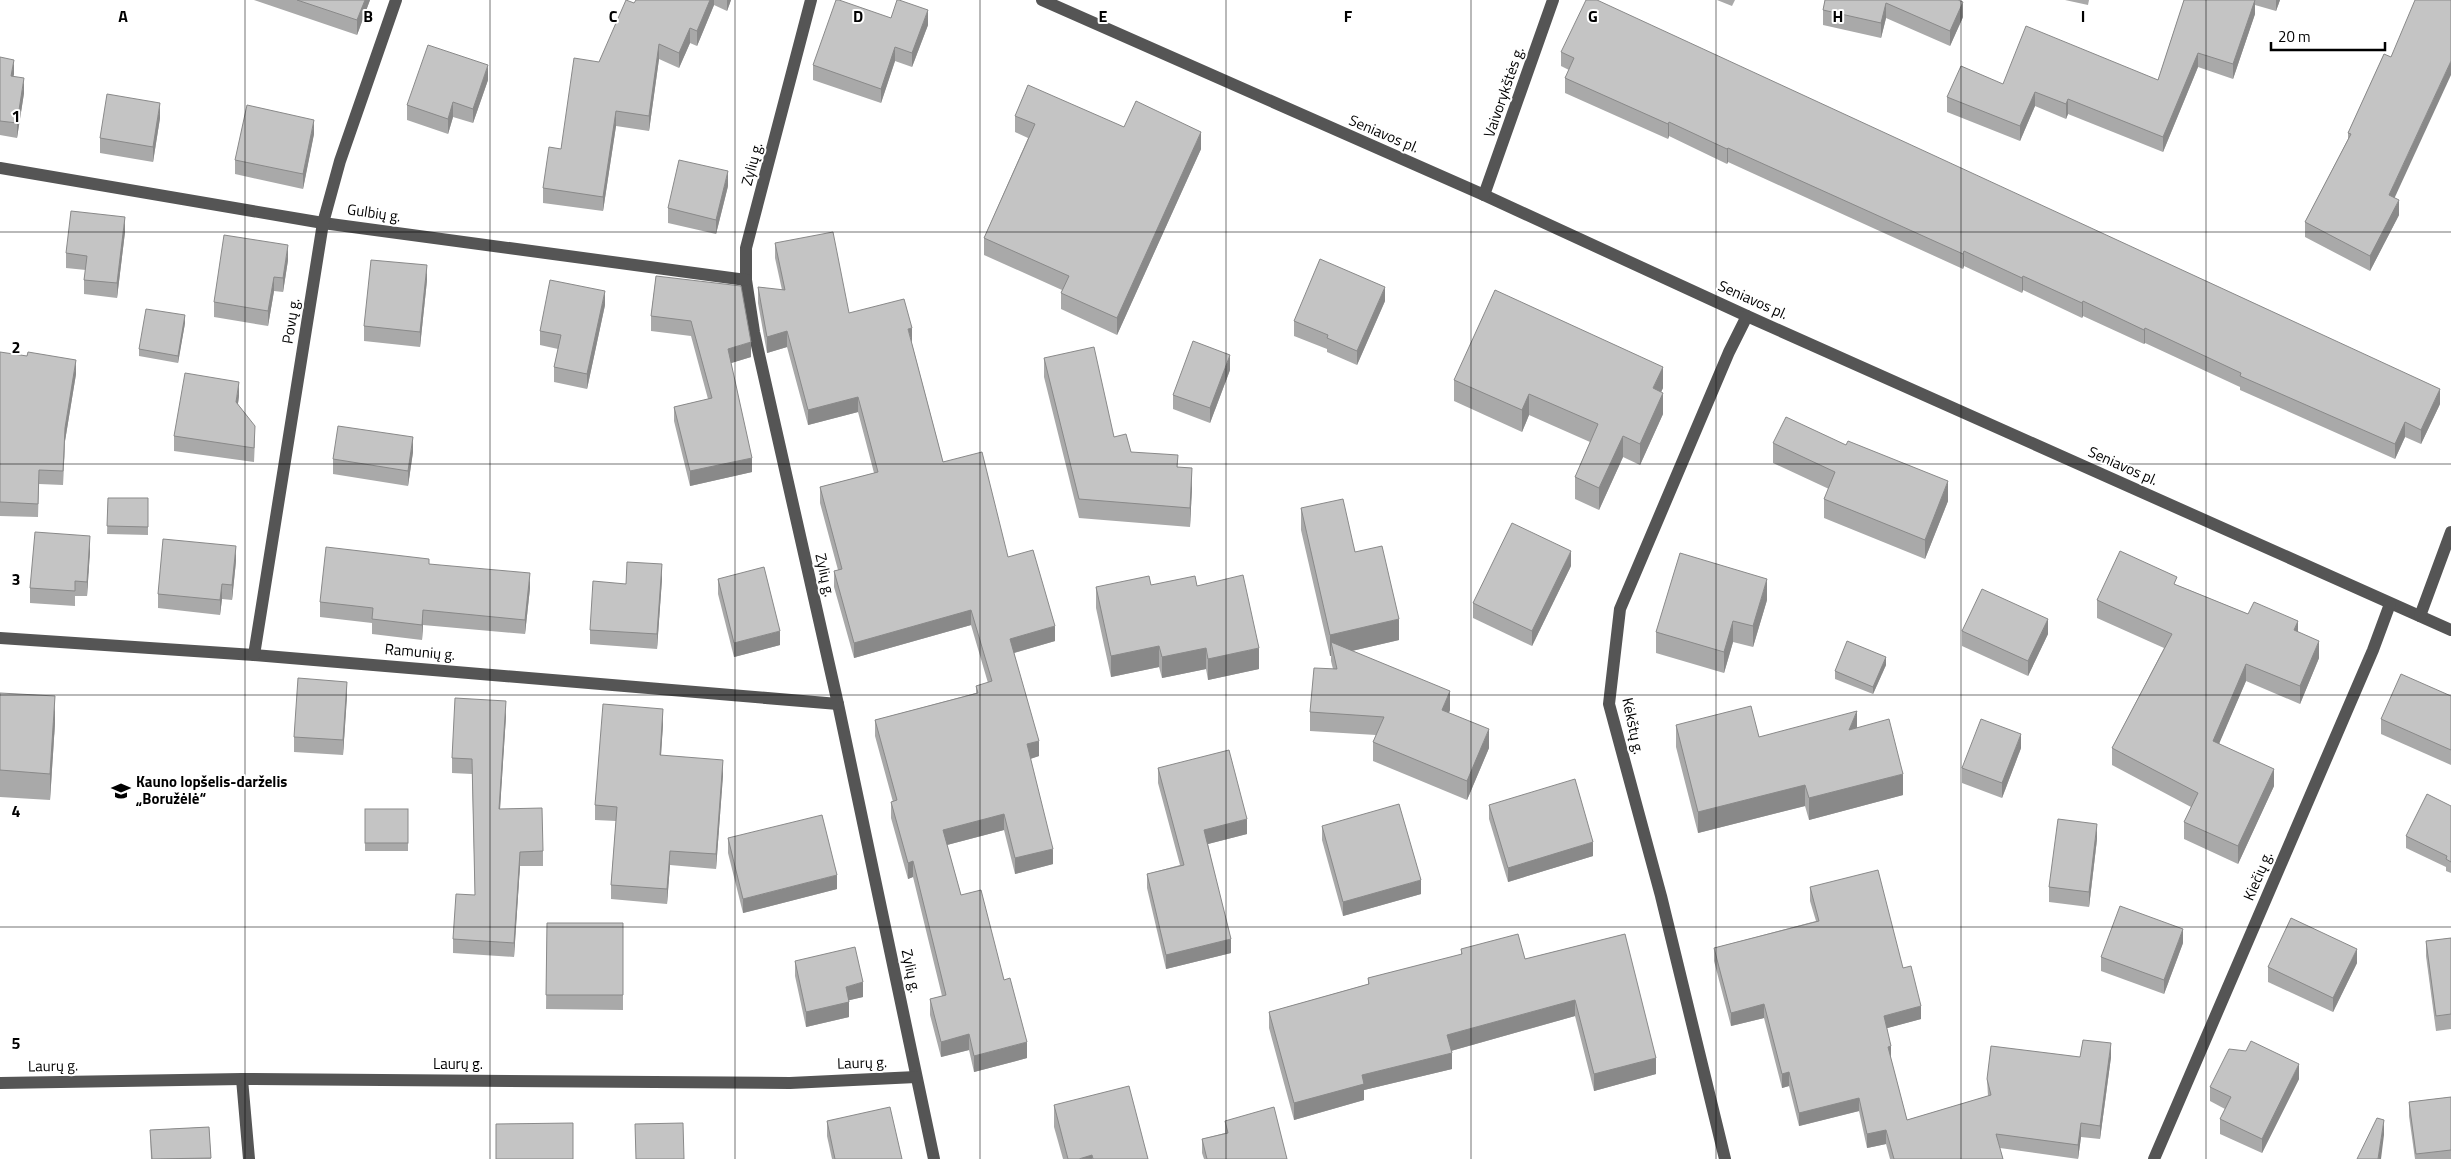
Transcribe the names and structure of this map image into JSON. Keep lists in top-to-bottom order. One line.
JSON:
{"streets":{"street":["Vaivorykštės g.","Seniavos pl.","Zylių g.","Gulbių g.","Povų g.","Ramunių g.","Kėkštų g.","Kiečių g.","Laurų g."]},"crossings":[["Vaivorykštės g.","Seniavos pl."],["Seniavos pl.","Kėkštų g."],["Seniavos pl.","Kiečių g."],["Zylių g.","Gulbių g."],["Zylių g.","Ramunių g."],["Zylių g.","Laurų g."],["Gulbių g.","Povų g."],["Povų g.","Ramunių g."]],"places":{"school or university":["Kauno lopšelis-darželis „Boružėlė“"]},"scale_bar":"20 m","grid":{"columns":["A","B","C","D","E","F","G","H","I"],"rows":["1","2","3","4","5"]}}
